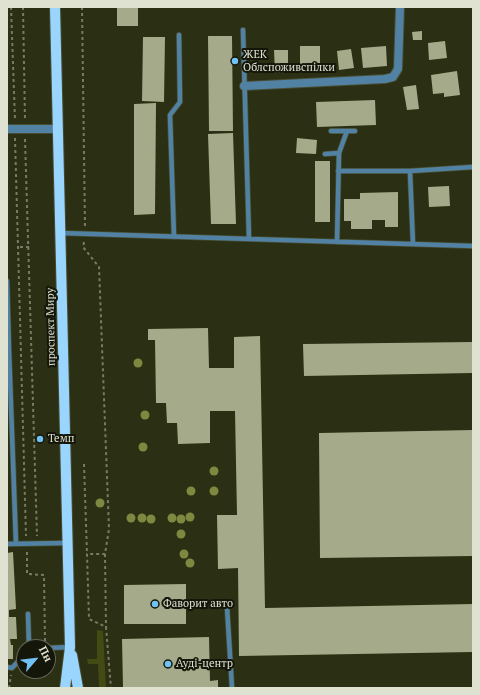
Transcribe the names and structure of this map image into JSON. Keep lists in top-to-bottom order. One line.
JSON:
{"streets":{"main road":["проспект Миру"]},"places":["ЖЕК Облспоживспілки","Темп","Фаворит авто","Ауді-центр"],"north":"top right"}
